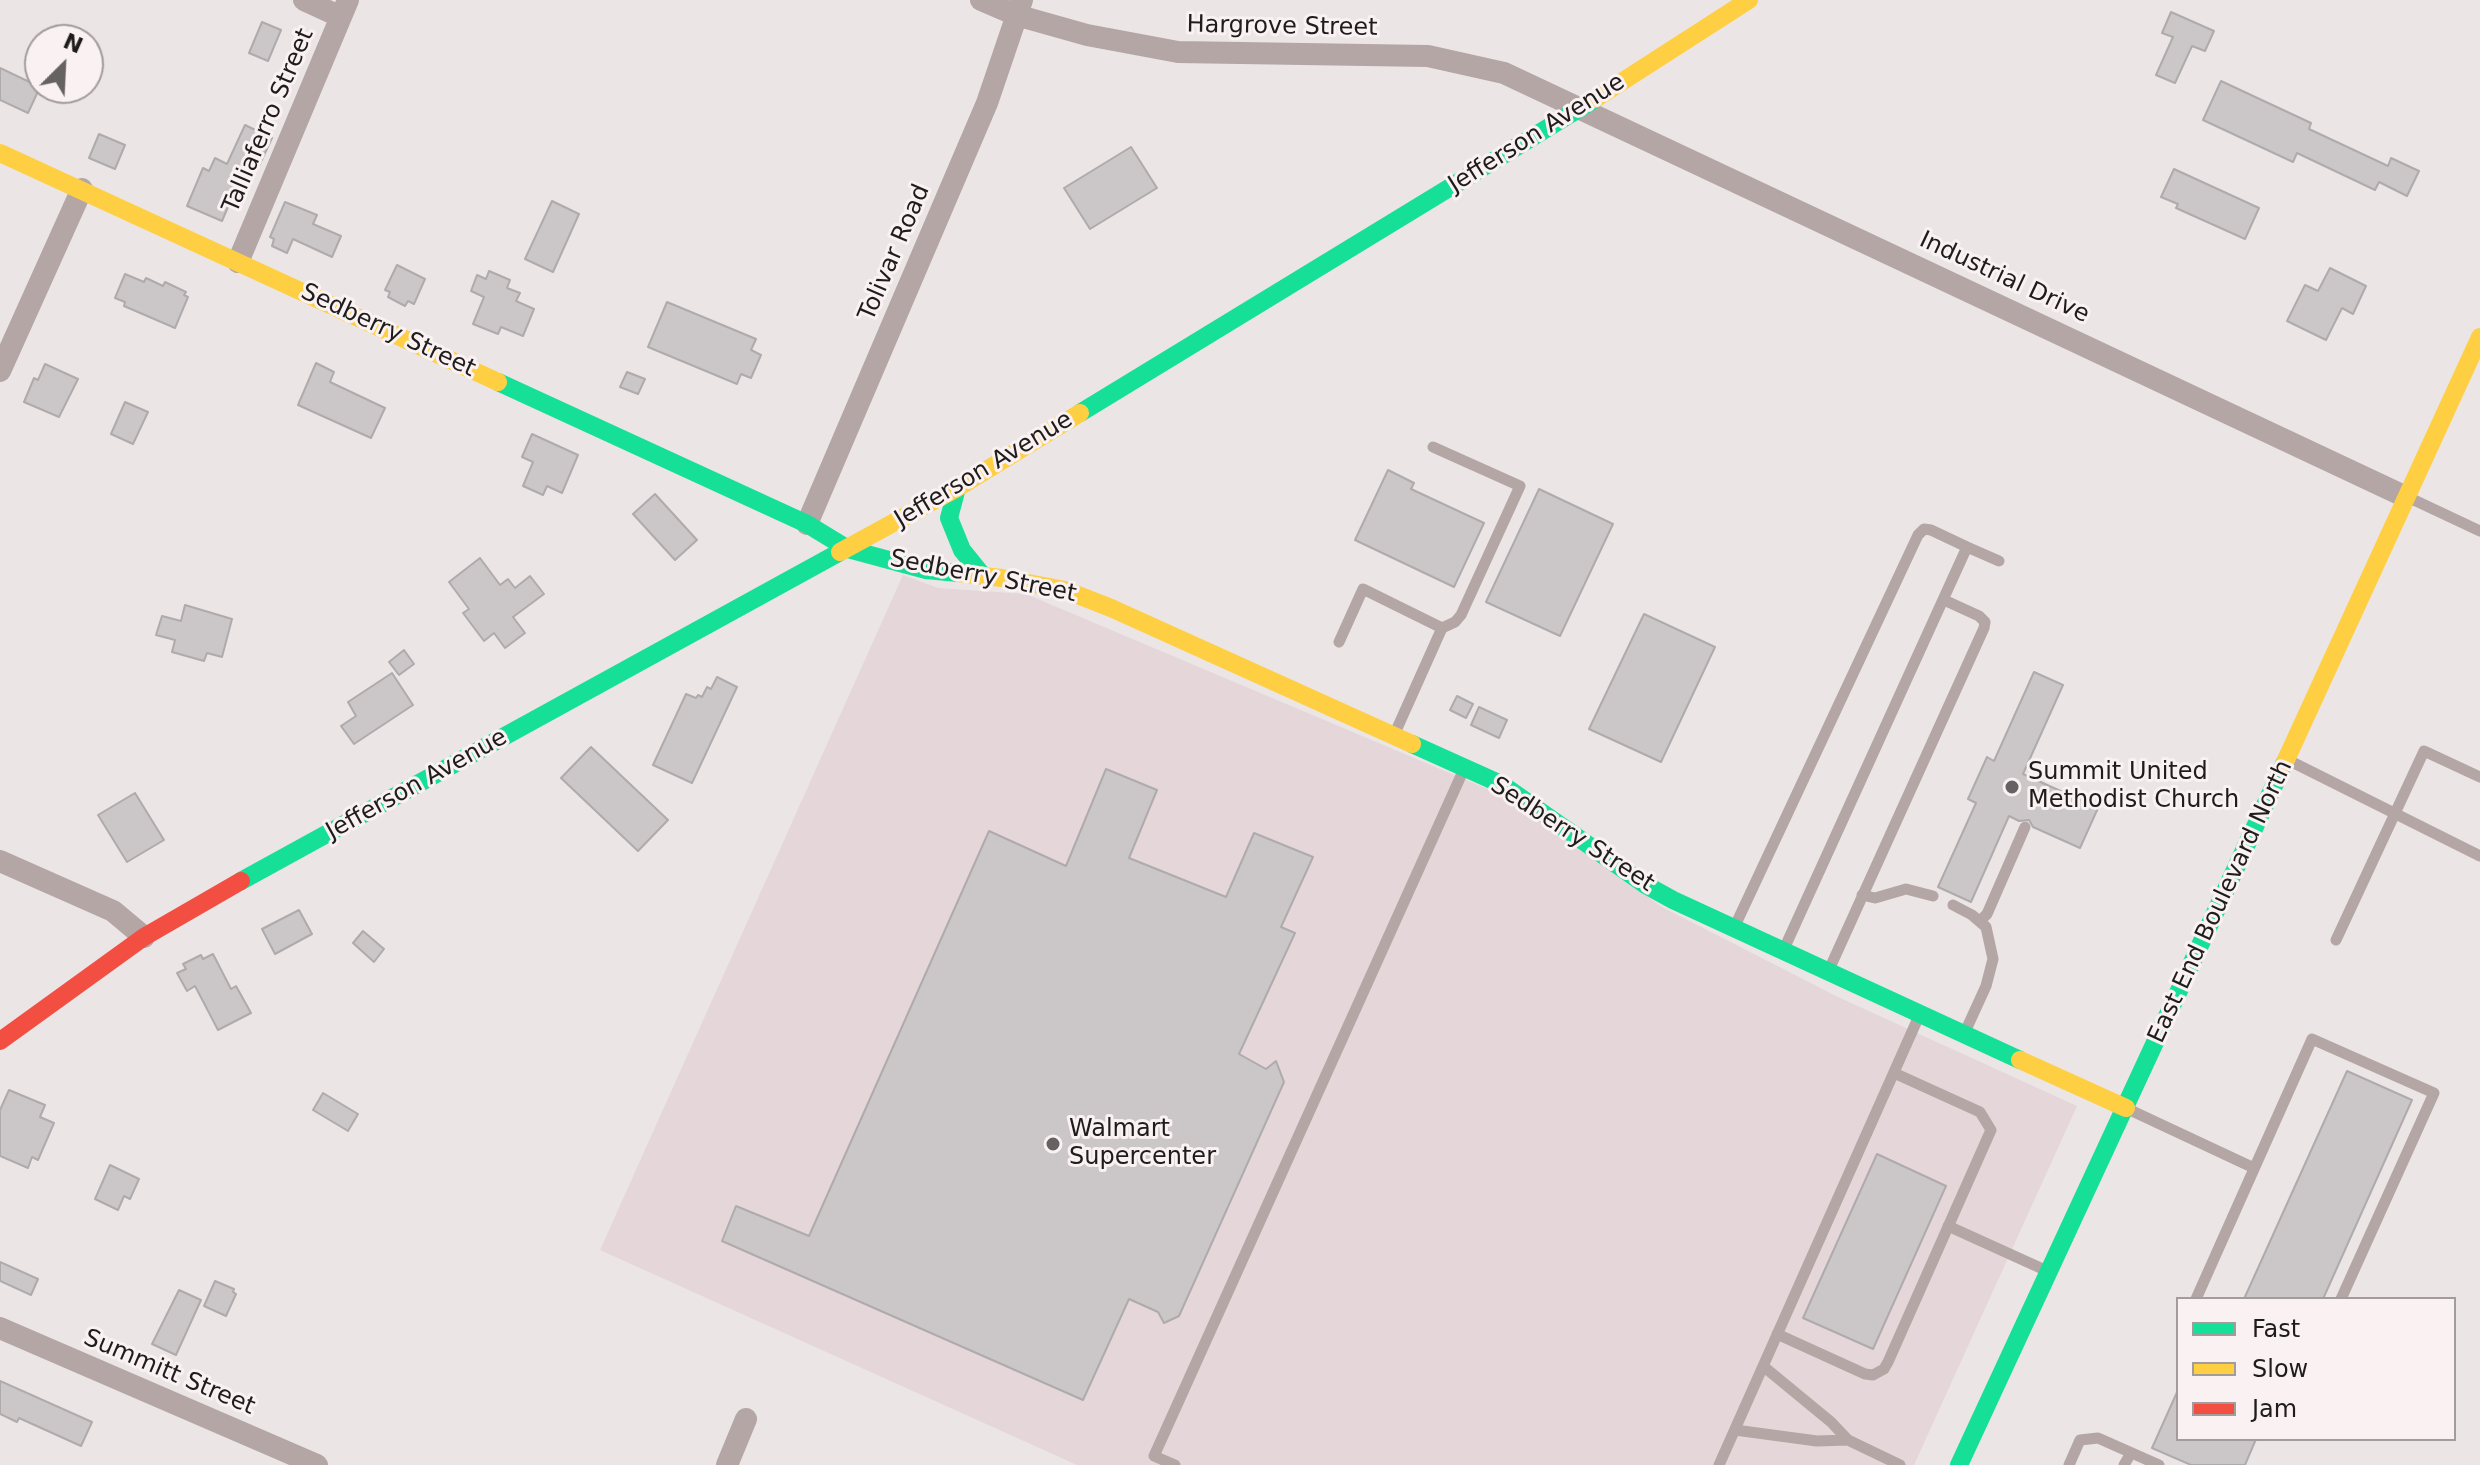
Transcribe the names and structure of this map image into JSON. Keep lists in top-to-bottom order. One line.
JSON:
{"streets":{"main road":["Jefferson Avenue","Sedberry Street","East End Boulevard North"],"street":["Hargrove Street","Talliaferro Street","Tolivar Road","Industrial Drive","Summitt Street"]},"crossings":[["Hargrove Street","Jefferson Avenue"],["Hargrove Street","Tolivar Road"],["Hargrove Street","Industrial Drive"],["Talliaferro Street","Sedberry Street"],["Jefferson Avenue","Industrial Drive"],["Jefferson Avenue","Sedberry Street"],["Tolivar Road","Sedberry Street"],["Industrial Drive","East End Boulevard North"],["Sedberry Street","East End Boulevard North"]],"places":["Summit United Methodist Church","Walmart Supercenter"],"legend":["Fast","Slow","Jam"],"north":"top right"}
